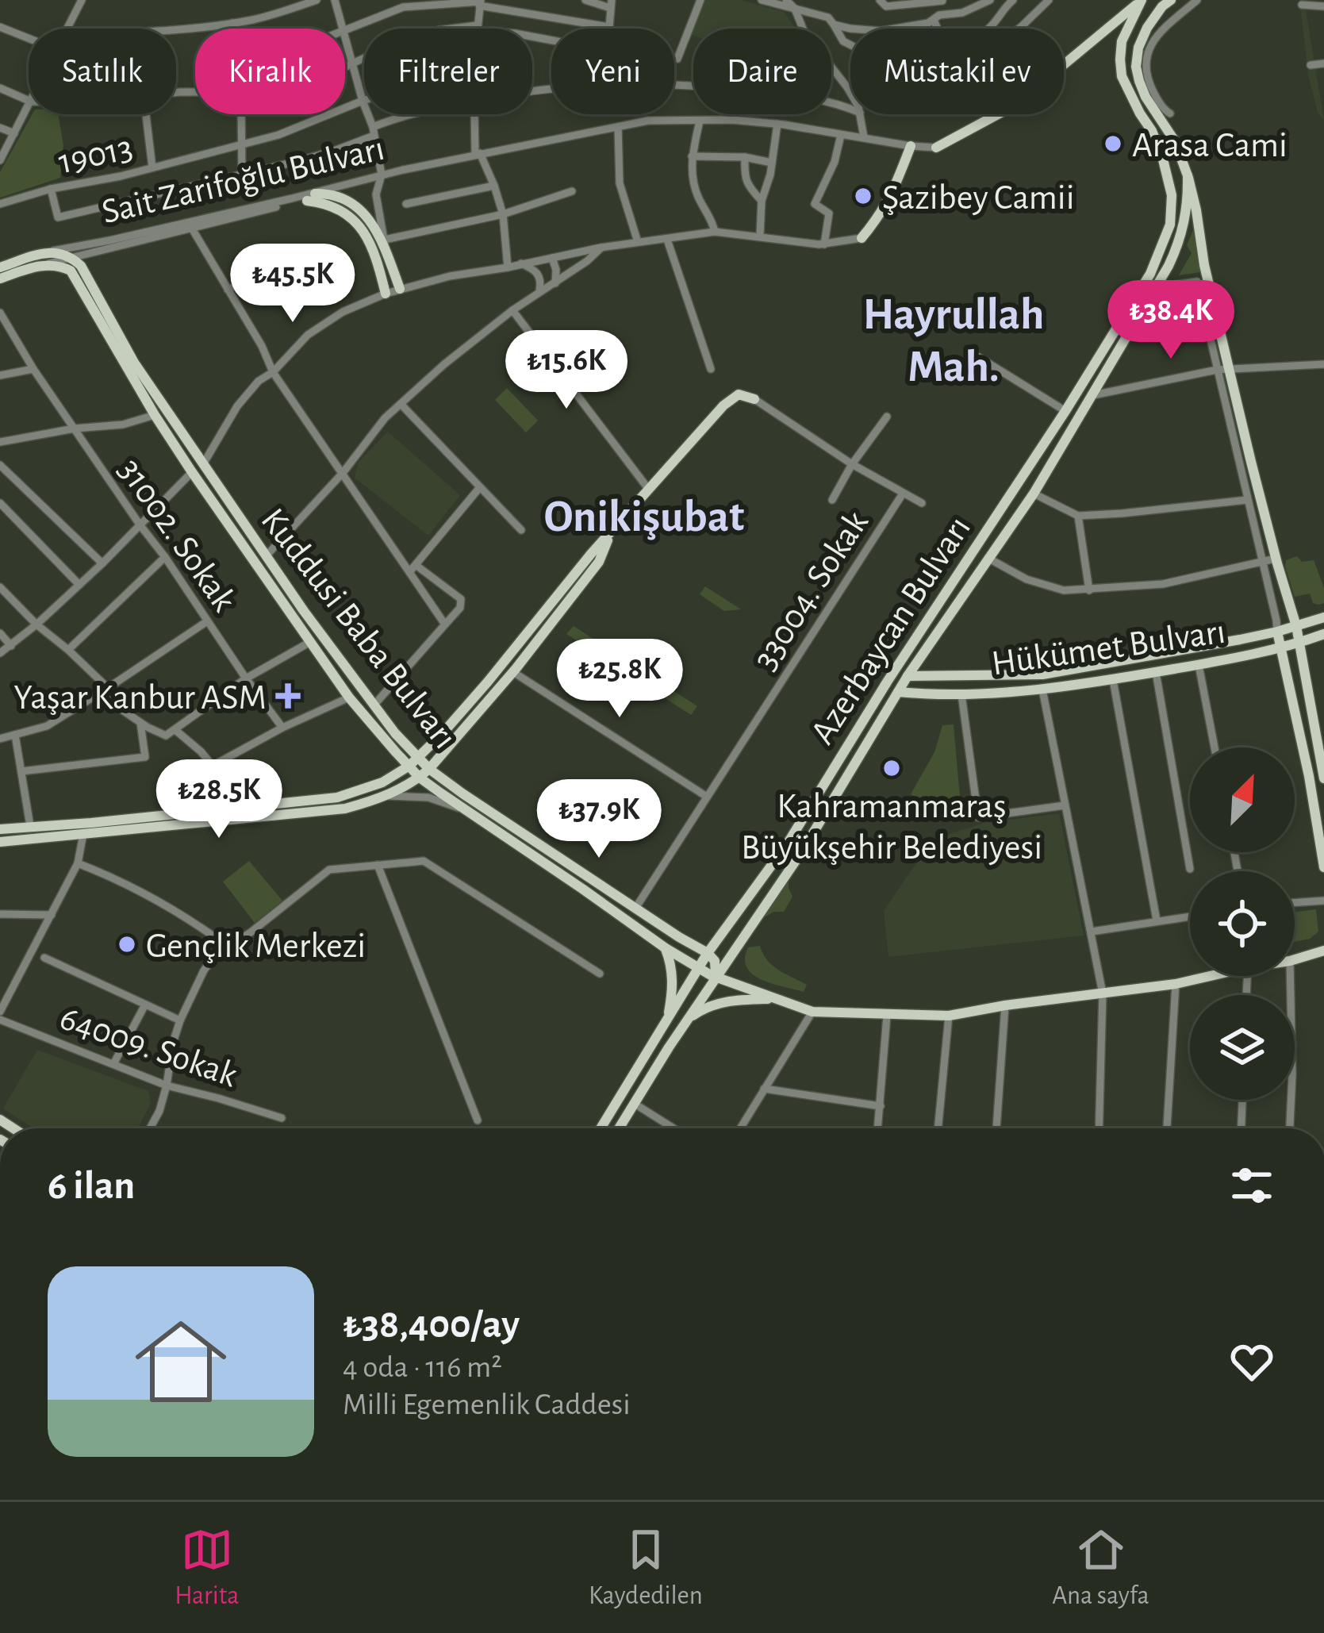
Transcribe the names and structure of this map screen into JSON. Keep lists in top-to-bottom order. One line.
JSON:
{"streets":{"main road":["Sait Zarifoğlu Bulvarı","Kuddusi Baba Bulvarı","Azerbaycan Bulvarı","Hükümet Bulvarı"],"street":["19013","31002. Sokak","33004. Sokak","64009. Sokak"]},"crossings":[["Sait Zarifoğlu Bulvarı","Kuddusi Baba Bulvarı"],["Sait Zarifoğlu Bulvarı","Azerbaycan Bulvarı"],["33004. Sokak","Kuddusi Baba Bulvarı"],["Kuddusi Baba Bulvarı","Azerbaycan Bulvarı"],["Azerbaycan Bulvarı","Hükümet Bulvarı"]],"districts":["Hayrullah Mah.","Onikişubat"],"places":{"other":["Arasa Cami","Şazibey Camii","Kahramanmaraş Büyükşehir Belediyesi","Gençlik Merkezi"],"health":["Yaşar Kanbur ASM"]},"north":"top right","page":{"chip":["Satılık","Kiralık","Filtreler","Yeni","Daire","Müstakil ev"],"price":["₺45.5K","₺38.4K","₺15.6K","₺25.8K","₺28.5K","₺37.9K"],"heading":"6 ilan","list":[{"name":"₺38,400/ay","note":"4 oda · 116 m² · Milli Egemenlik Caddesi"}],"tabs":["Harita","Kaydedilen","Ana sayfa"]}}
